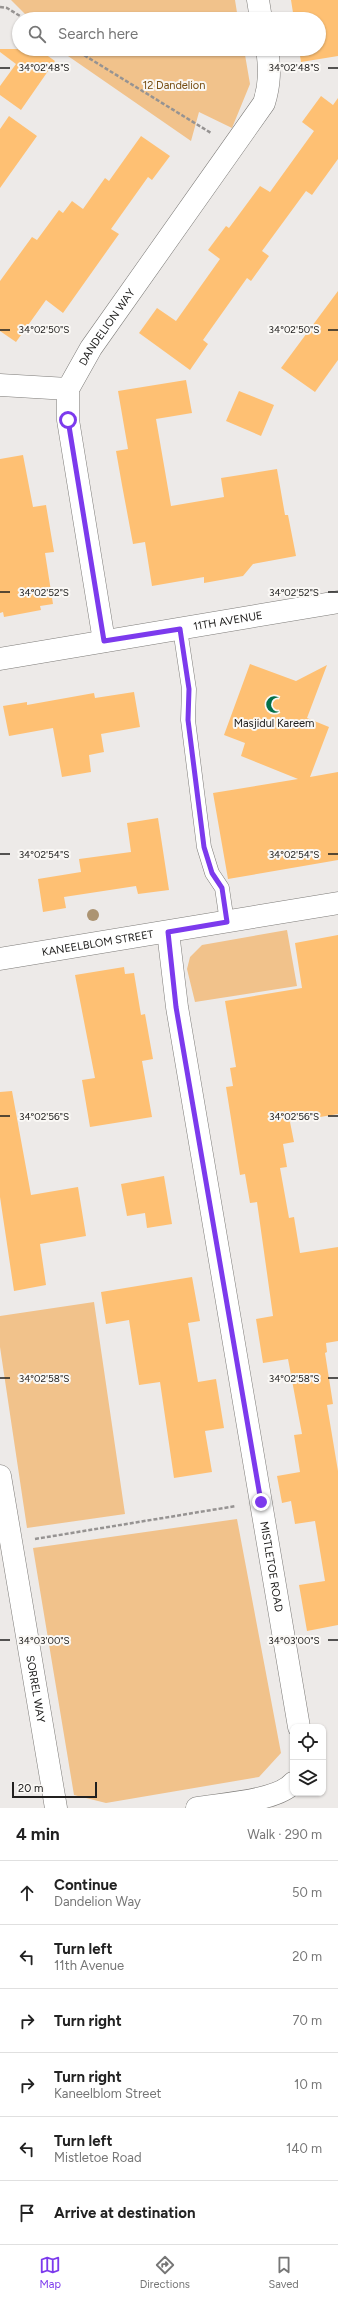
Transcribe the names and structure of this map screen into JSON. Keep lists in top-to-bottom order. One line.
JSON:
{"streets":{"street":["DANDELION WAY","11TH AVENUE","KANEELBLOM STREET","MISTLETOE ROAD","SORREL WAY"]},"crossings":[["DANDELION WAY","11TH AVENUE"],["KANEELBLOM STREET","MISTLETOE ROAD"]],"parks":["12 Dandelion"],"places":{"mosque":["Masjidul Kareem"]},"scale_bar":"20 m","page":{"search":"Search here","scale":"20 m","heading":["4 min","Walk · 290 m"],"list":[["Continue","Dandelion Way","50 m"],["Turn left","11th Avenue","20 m"],["Turn right","70 m"],["Turn right","Kaneelblom Street","10 m"],["Turn left","Mistletoe Road","140 m"],"Arrive at destination"],"nav":["Map","Directions","Saved"]},"coordinates":["34°02'48\"S","34°02'50\"S","34°02'52\"S","34°02'54\"S","34°02'56\"S","34°02'58\"S","34°03'00\"S"]}
